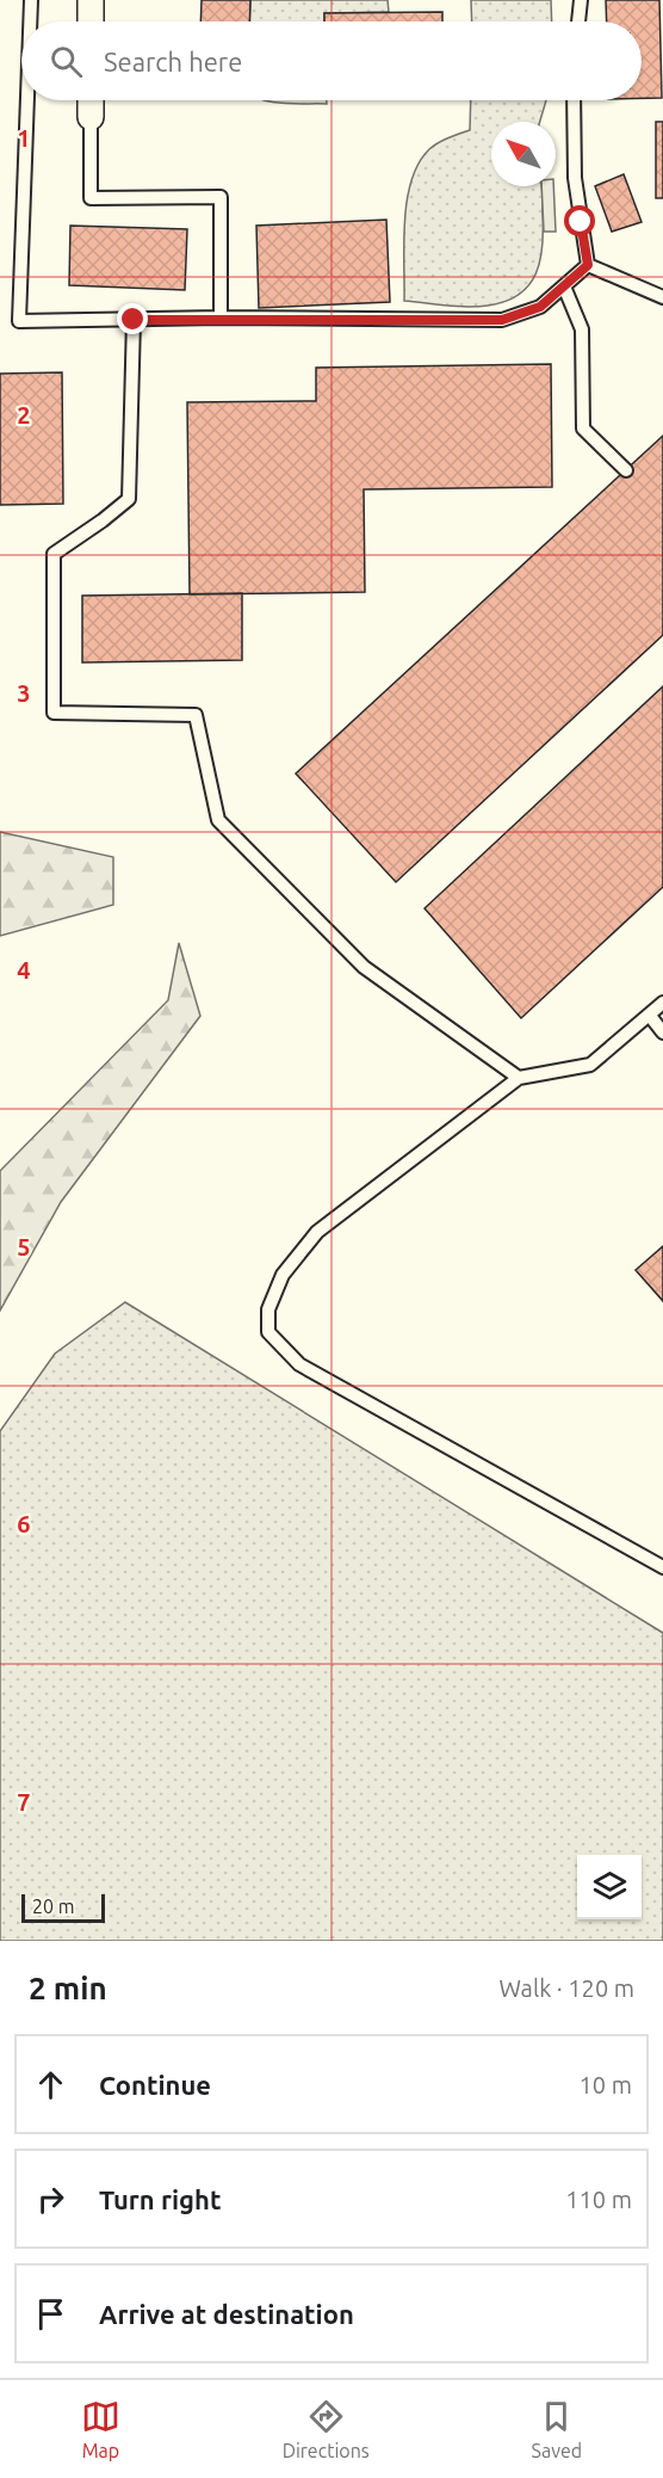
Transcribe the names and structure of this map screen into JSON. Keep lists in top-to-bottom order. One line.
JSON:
{"scale_bar":"20 m","north":"top left","page":{"search":"Search here","scale":"20 m","heading":["2 min","Walk · 120 m"],"list":[["Continue","10 m"],["Turn right","110 m"],"Arrive at destination"],"nav":["Map","Directions","Saved"]},"grid":{"rows":["1","2","3","4","5","6","7"]}}
